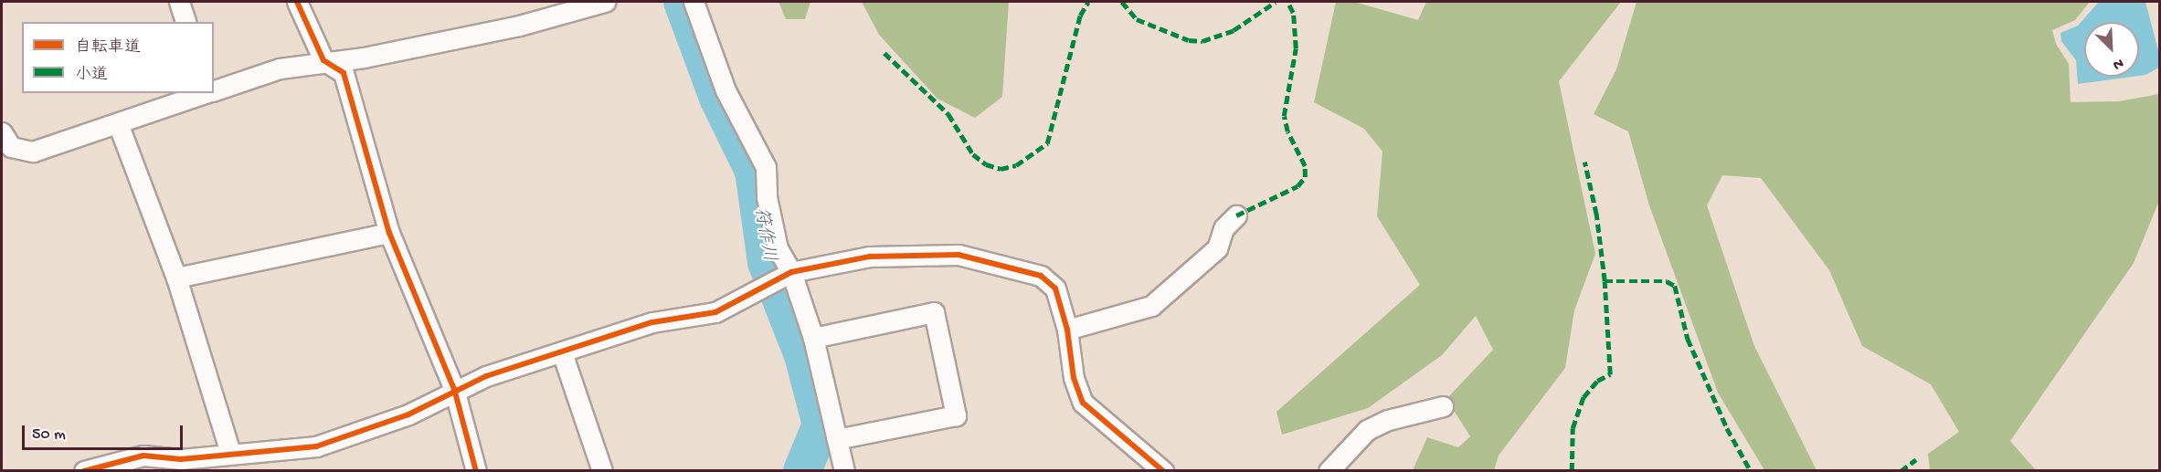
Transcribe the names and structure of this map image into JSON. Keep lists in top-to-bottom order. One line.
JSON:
{"water":["符作川"],"legend":["自転車道","小道"],"scale_bar":"50 m","north":"bottom right"}
